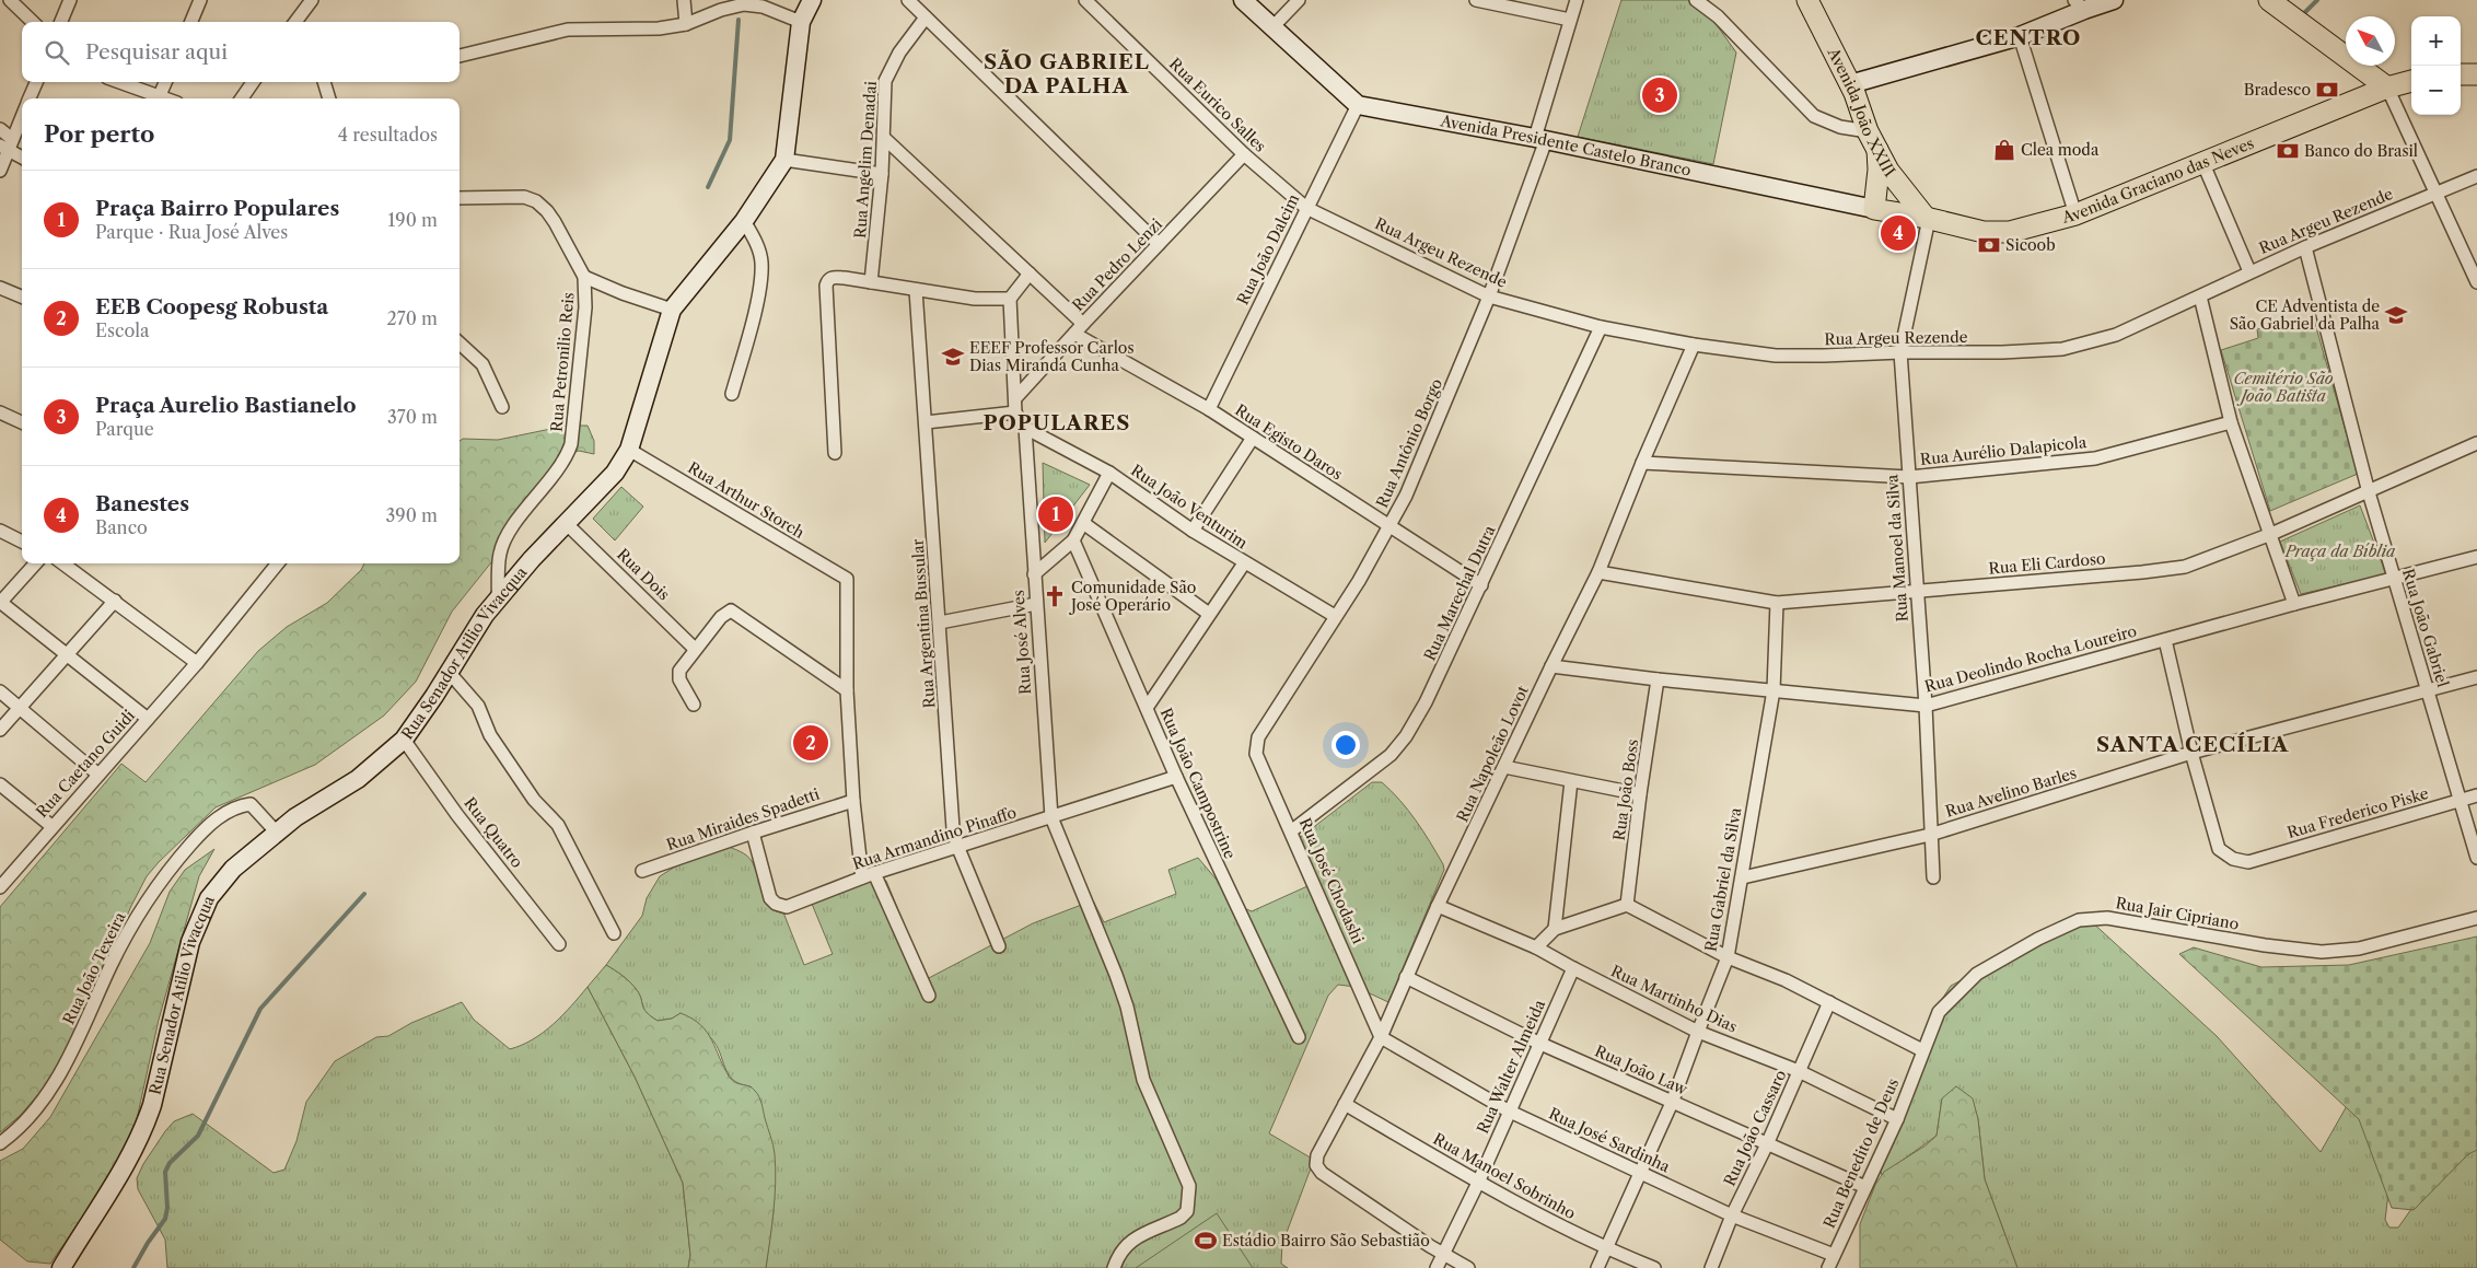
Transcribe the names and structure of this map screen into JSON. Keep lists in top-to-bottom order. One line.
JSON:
{"streets":{"main road":["Avenida João XXIII","Avenida Presidente Castelo Branco","Avenida Graciano das Neves"],"street":["Rua Eurico Salles","Rua Angelim Denadai","Rua Argeu Rezende","Rua João Dalcim","Rua Pedro Lenzi","Rua Petronilio Reis","Rua Egisto Daros","Rua Antônio Borgo","Rua Aurélio Dalapicola","Rua Arthur Storch","Rua João Venturim","Rua Manoel da Silva","Rua Eli Cardoso","Rua Dois","Rua Marechal Dutra","Rua Argentina Bussular","Rua João Gabriel","Rua José Alves","Rua Senador Atilio Vivacqua","Rua Deolindo Rocha Loureiro","Rua Napoleão Lovot","Rua Caetano Guidi","Rua João Campostrine","Rua João Boss","Rua Avelino Barles","Rua Frederico Piske","Rua Miraides Spadetti","Rua Quatro","Rua Armandino Pinaffo","Rua Gabriel da Silva","Rua José Chodashi","Rua Jair Cipriano","Rua João Texeira","Rua Martinho Dias","Rua Walter Almeida","Rua João Law","Rua João Cassaro","Rua José Sardinha","Rua Benedito de Deus","Rua Manoel Sobrinho"]},"crossings":[["Rua Eurico Salles","Rua Argeu Rezende"],["Rua Eurico Salles","Rua João Dalcim"],["Rua Eurico Salles","Rua Pedro Lenzi"],["Avenida João XXIII","Avenida Presidente Castelo Branco"],["Avenida João XXIII","Avenida Graciano das Neves"],["Avenida João XXIII","Rua Manoel da Silva"],["Avenida Presidente Castelo Branco","Avenida Graciano das Neves"],["Avenida Presidente Castelo Branco","Rua João Dalcim"],["Avenida Presidente Castelo Branco","Rua Antônio Borgo"],["Avenida Presidente Castelo Branco","Rua Manoel da Silva"],["Avenida Graciano das Neves","Rua Manoel da Silva"],["Rua Argeu Rezende","Rua João Dalcim"],["Rua Argeu Rezende","Rua Antônio Borgo"],["Rua Argeu Rezende","Rua Manoel da Silva"],["Rua Argeu Rezende","Rua Marechal Dutra"],["Rua Argeu Rezende","Rua João Gabriel"],["Rua Argeu Rezende","Rua Napoleão Lovot"],["Rua João Dalcim","Rua Egisto Daros"],["Rua Pedro Lenzi","Rua Egisto Daros"],["Rua Petronilio Reis","Rua Senador Atilio Vivacqua"],["Rua Egisto Daros","Rua Antônio Borgo"],["Rua Egisto Daros","Rua Marechal Dutra"],["Rua Antônio Borgo","Rua João Venturim"],["Rua Antônio Borgo","Rua José Chodashi"],["Rua Aurélio Dalapicola","Rua Manoel da Silva"],["Rua Aurélio Dalapicola","Rua Napoleão Lovot"],["Rua Arthur Storch","Rua Senador Atilio Vivacqua"],["Rua João Venturim","Rua José Alves"],["Rua Manoel da Silva","Rua Eli Cardoso"],["Rua Manoel da Silva","Rua Deolindo Rocha Loureiro"],["Rua Manoel da Silva","Rua Avelino Barles"],["Rua Eli Cardoso","Rua João Gabriel"],["Rua Eli Cardoso","Rua Napoleão Lovot"],["Rua Eli Cardoso","Rua Gabriel da Silva"],["Rua Dois","Rua Senador Atilio Vivacqua"],["Rua Marechal Dutra","Rua José Chodashi"],["Rua Argentina Bussular","Rua Armandino Pinaffo"],["Rua João Gabriel","Rua Deolindo Rocha Loureiro"],["Rua João Gabriel","Rua Avelino Barles"],["Rua João Gabriel","Rua Frederico Piske"],["Rua José Alves","Rua Armandino Pinaffo"],["Rua Senador Atilio Vivacqua","Rua Quatro"],["Rua Senador Atilio Vivacqua","Rua João Texeira"],["Rua Deolindo Rocha Loureiro","Rua Napoleão Lovot"],["Rua Deolindo Rocha Loureiro","Rua João Boss"],["Rua Deolindo Rocha Loureiro","Rua Gabriel da Silva"],["Rua Napoleão Lovot","Rua José Chodashi"],["Rua Napoleão Lovot","Rua Martinho Dias"],["Rua Napoleão Lovot","Rua Walter Almeida"],["Rua Napoleão Lovot","Rua João Law"],["Rua Napoleão Lovot","Rua José Sardinha"],["Rua Napoleão Lovot","Rua Manoel Sobrinho"],["Rua João Campostrine","Rua Armandino Pinaffo"],["Rua Avelino Barles","Rua Frederico Piske"],["Rua Avelino Barles","Rua Gabriel da Silva"],["Rua Miraides Spadetti","Rua Armandino Pinaffo"],["Rua Gabriel da Silva","Rua Martinho Dias"],["Rua Gabriel da Silva","Rua João Law"],["Rua Gabriel da Silva","Rua José Sardinha"],["Rua Gabriel da Silva","Rua Manoel Sobrinho"],["Rua José Chodashi","Rua José Sardinha"],["Rua Jair Cipriano","Rua Benedito de Deus"],["Rua Martinho Dias","Rua Walter Almeida"],["Rua Martinho Dias","Rua João Cassaro"],["Rua Martinho Dias","Rua Benedito de Deus"],["Rua Walter Almeida","Rua João Law"],["Rua Walter Almeida","Rua José Sardinha"],["Rua Walter Almeida","Rua Manoel Sobrinho"],["Rua João Law","Rua João Cassaro"],["Rua João Law","Rua Benedito de Deus"],["Rua João Cassaro","Rua José Sardinha"],["Rua José Sardinha","Rua Benedito de Deus"]],"districts":["CENTRO","SÃO GABRIEL DA PALHA","POPULARES","SANTA CECÍLIA"],"parks":["Cemitério São João Batista","Praça da Bíblia"],"places":{"bank":["Bradesco","Banco do Brasil","Sicoob"],"shop":["Clea moda"],"school or university":["CE Adventista de São Gabriel da Palha","EEEF Professor Carlos Dias Miranda Cunha"],"church":["Comunidade São José Operário"],"sports":["Estádio Bairro São Sebastião"]},"north":"top left","page":{"map_buttons":["+","−"],"search":"Pesquisar aqui","pins":["3","4","1","2"],"heading":["Por perto","4 resultados"],"list":[{"mark":"1","name":"Praça Bairro Populares","note":"Parque · Rua José Alves","value":"190 m"},{"mark":"2","name":"EEB Coopesg Robusta","note":"Escola","value":"270 m"},{"mark":"3","name":"Praça Aurelio Bastianelo","note":"Parque","value":"370 m"},{"mark":"4","name":"Banestes","note":"Banco","value":"390 m"}]}}
